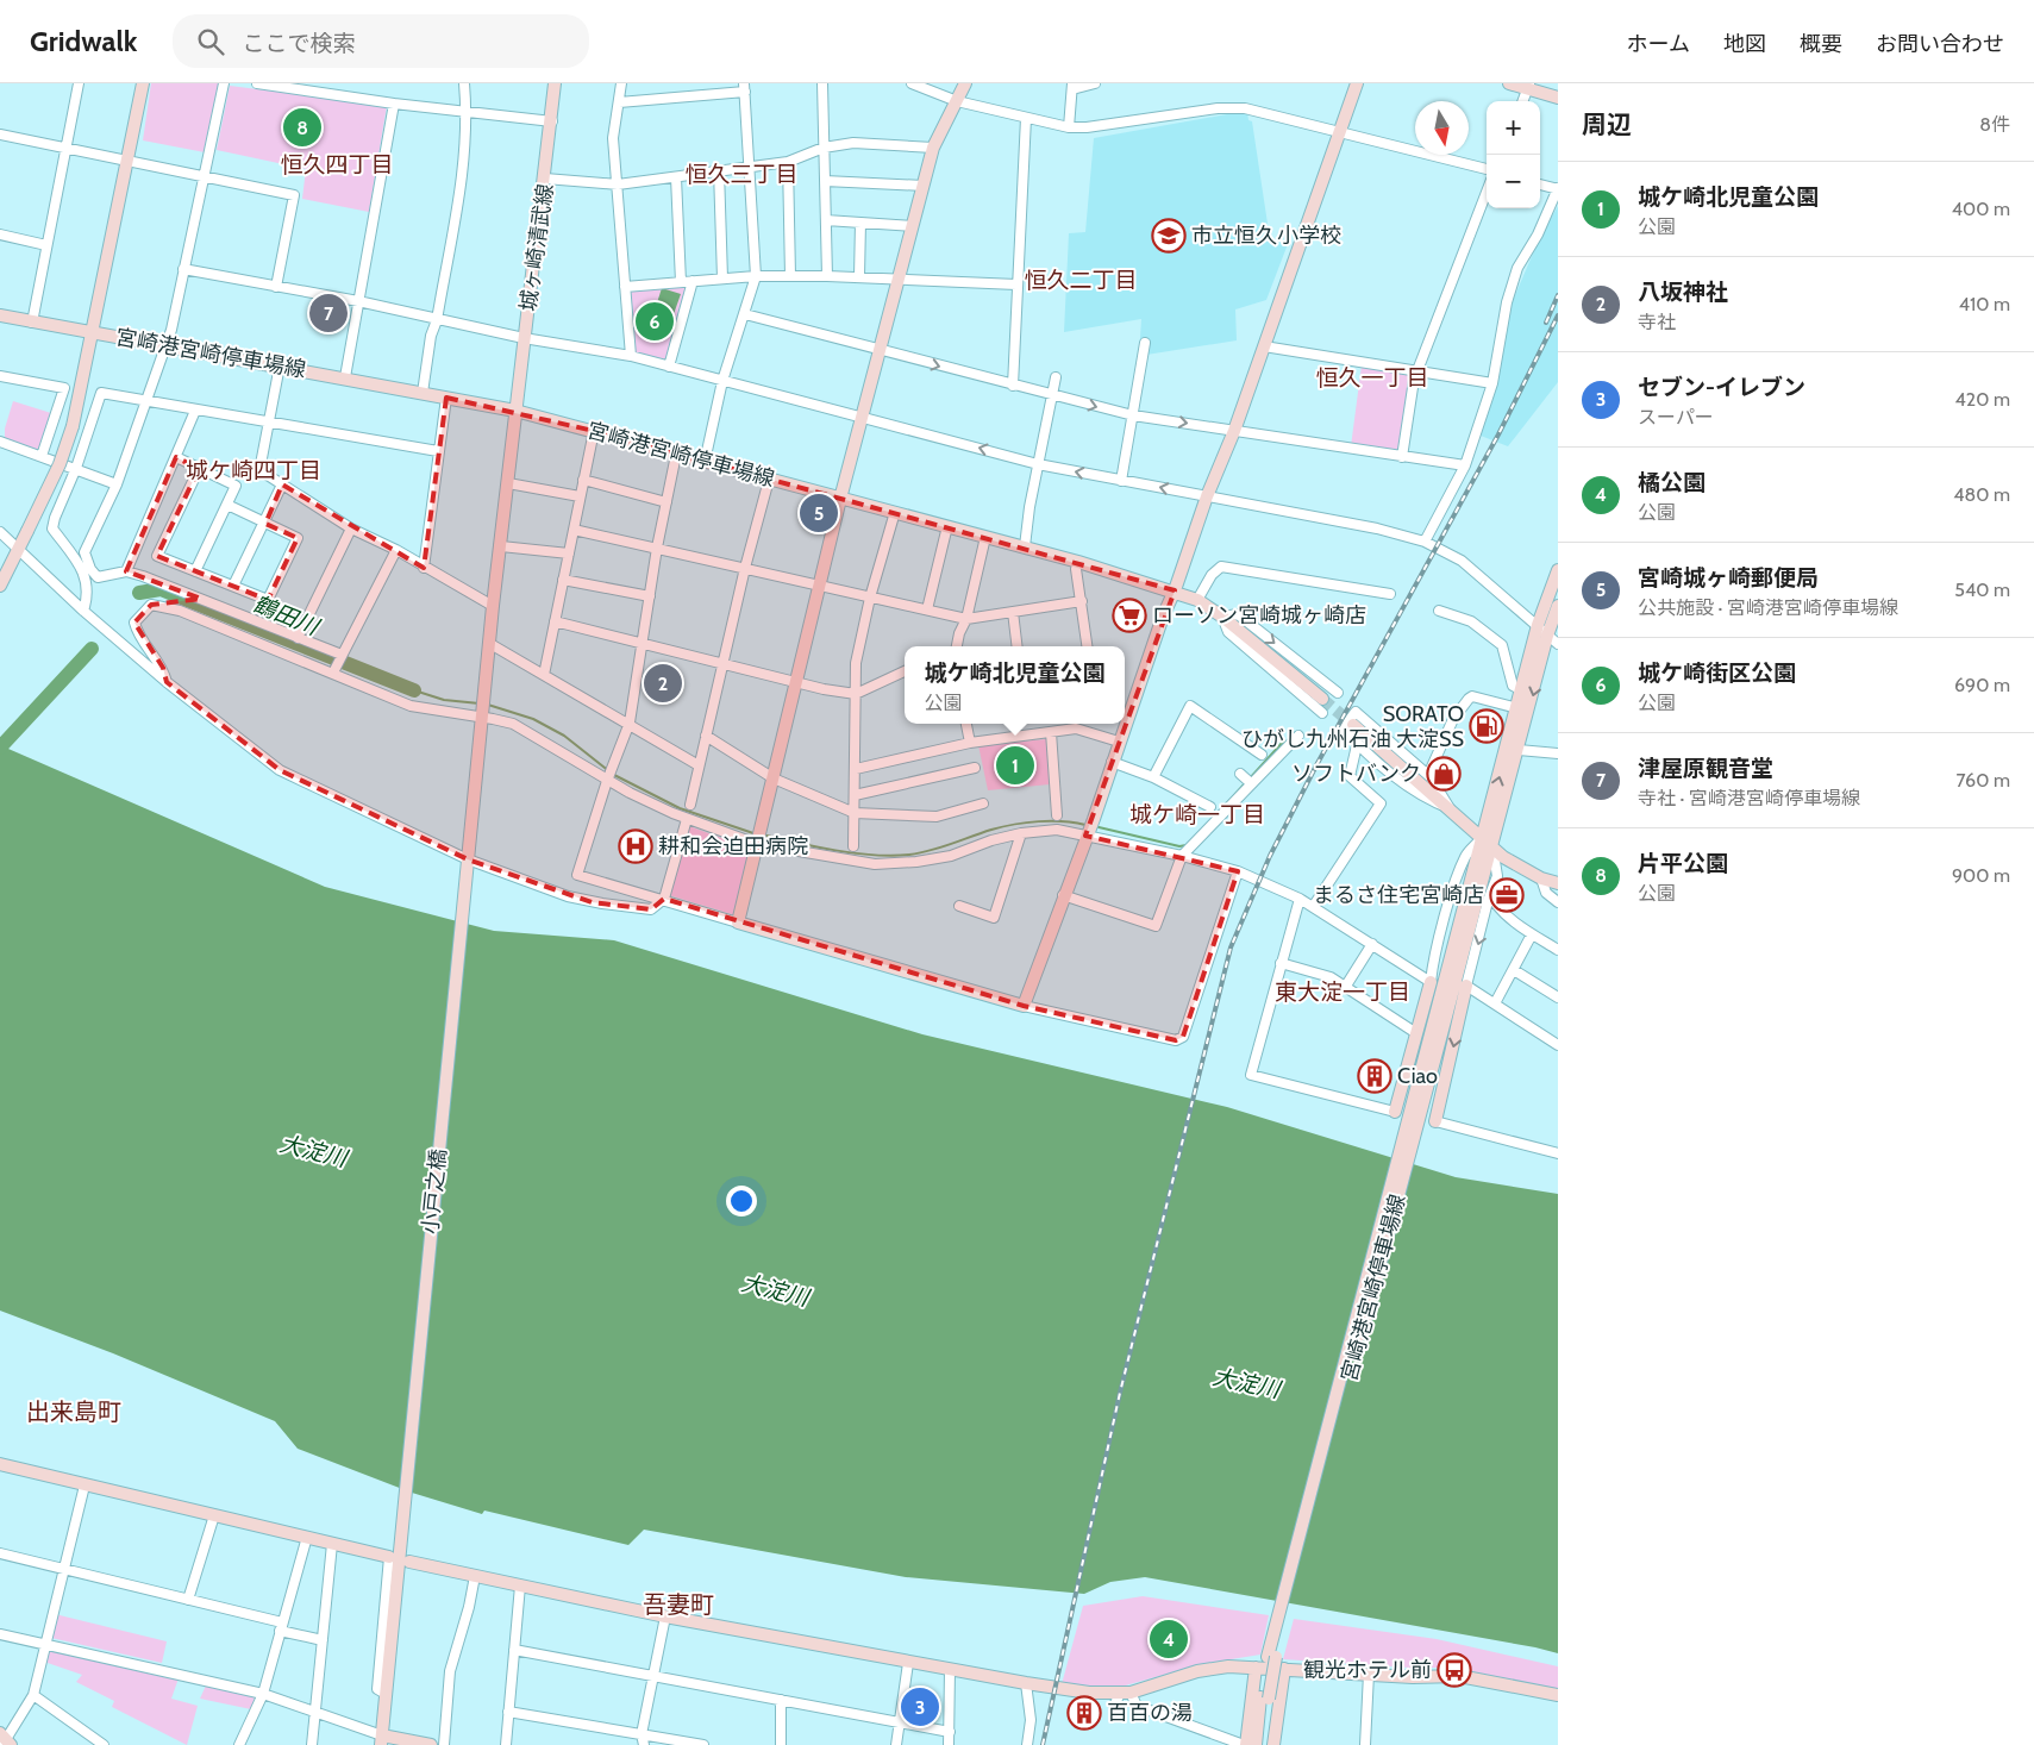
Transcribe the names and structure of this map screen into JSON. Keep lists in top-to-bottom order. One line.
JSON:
{"streets":{"street":["城ヶ崎清武線","宮崎港宮崎停車場線","小戸之橋"]},"crossings":[["城ヶ崎清武線","宮崎港宮崎停車場線"],["城ヶ崎清武線","小戸之橋"]],"districts":["恒久四丁目","恒久三丁目","恒久二丁目","恒久一丁目","城ケ崎四丁目","城ケ崎一丁目","東大淀一丁目","出来島町","吾妻町"],"water":["鶴田川","大淀川"],"places":{"school or university":["市立恒久小学校"],"supermarket":["ローソン宮崎城ヶ崎店"],"fuel station":["SORATO ひがし九州石油 大淀SS"],"shop":["ソフトバンク"],"hospital":["耕和会迫田病院"],"office":["まるさ住宅宮崎店"],"building":["Ciao","百百の湯"],"bus stop":["観光ホテル前"]},"north":"bottom","page":{"header":"Gridwalk","search":"ここで検索","nav":["ホーム","地図","概要","お問い合わせ"],"heading":["周辺","8件"],"map_buttons":["+","−"],"pins":["8","7","6","5","2","1","4","3"],"list":[{"mark":"1","name":"城ケ崎北児童公園","note":"公園","value":"400 m"},{"mark":"2","name":"八坂神社","note":"寺社","value":"410 m"},{"mark":"3","name":"セブン-イレブン","note":"スーパー","value":"420 m"},{"mark":"4","name":"橘公園","note":"公園","value":"480 m"},{"mark":"5","name":"宮崎城ヶ崎郵便局","note":"公共施設 · 宮崎港宮崎停車場線","value":"540 m"},{"mark":"6","name":"城ケ崎街区公園","note":"公園","value":"690 m"},{"mark":"7","name":"津屋原観音堂","note":"寺社 · 宮崎港宮崎停車場線","value":"760 m"},{"mark":"8","name":"片平公園","note":"公園","value":"900 m"}],"popup":["城ケ崎北児童公園","公園"]}}
